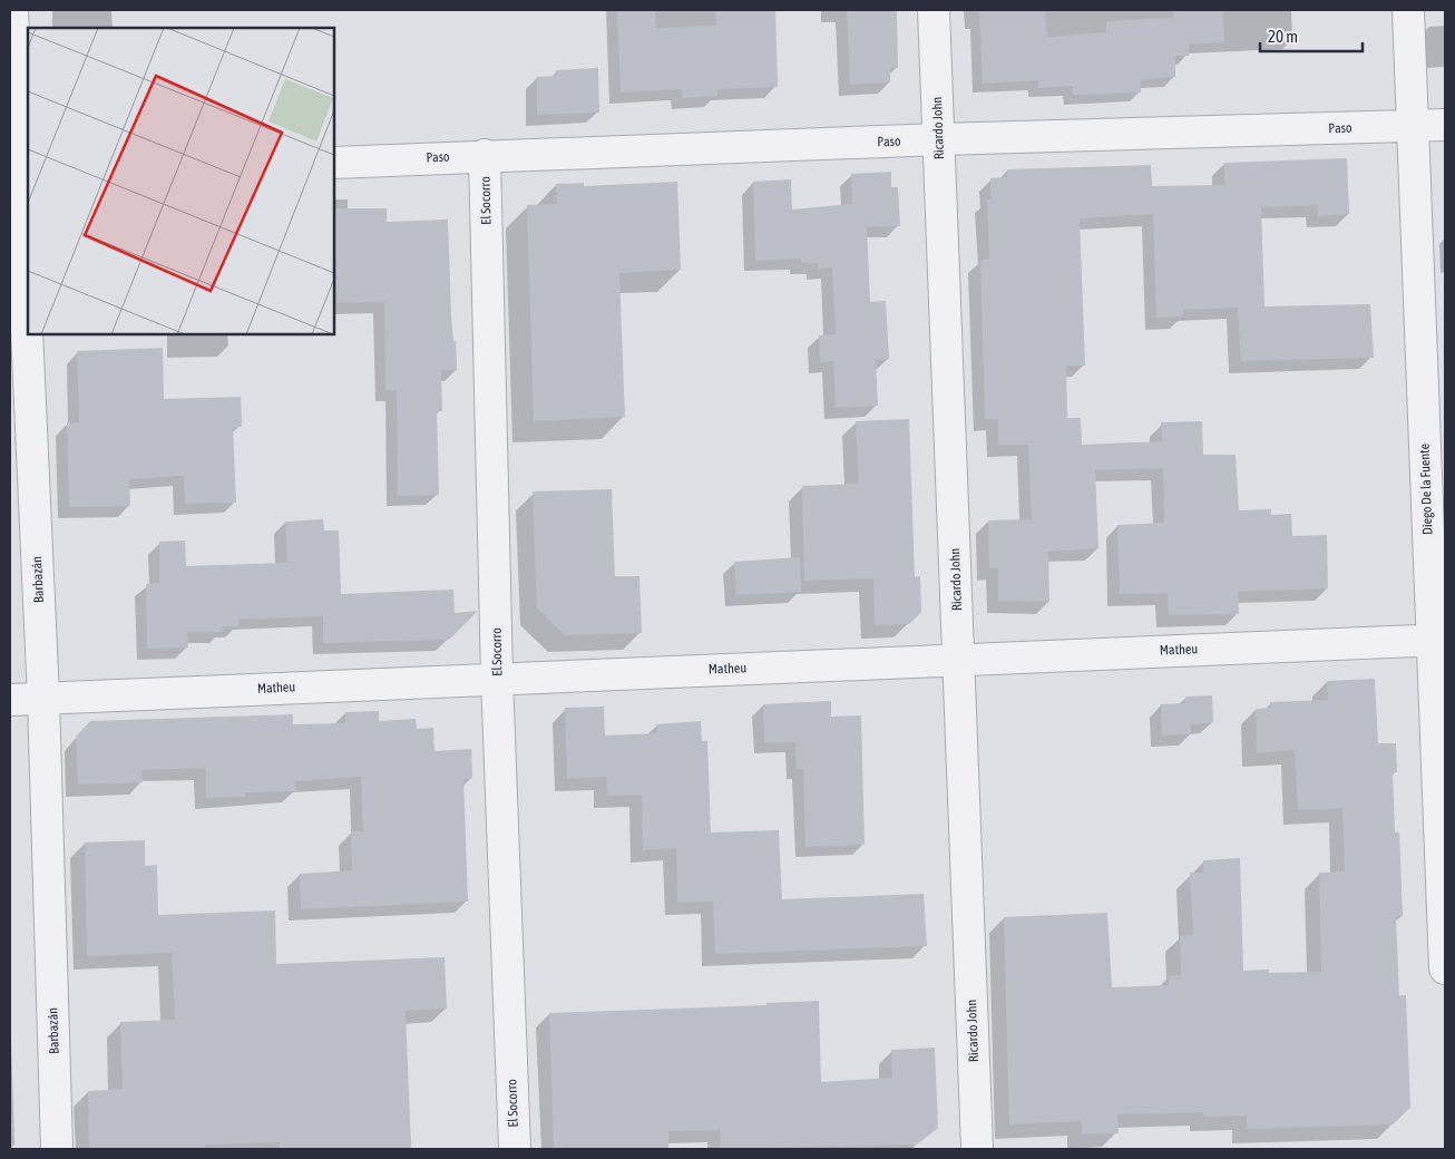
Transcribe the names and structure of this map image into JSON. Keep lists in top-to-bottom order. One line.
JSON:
{"streets":{"street":["Ricardo John","Paso","El Socorro","Diego De la Fuente","Barbazán","Matheu"]},"crossings":[["Ricardo John","Paso"],["Ricardo John","Matheu"],["Paso","El Socorro"],["Paso","Diego De la Fuente"],["El Socorro","Matheu"],["Diego De la Fuente","Matheu"],["Barbazán","Matheu"]],"scale_bar":"20 m"}
